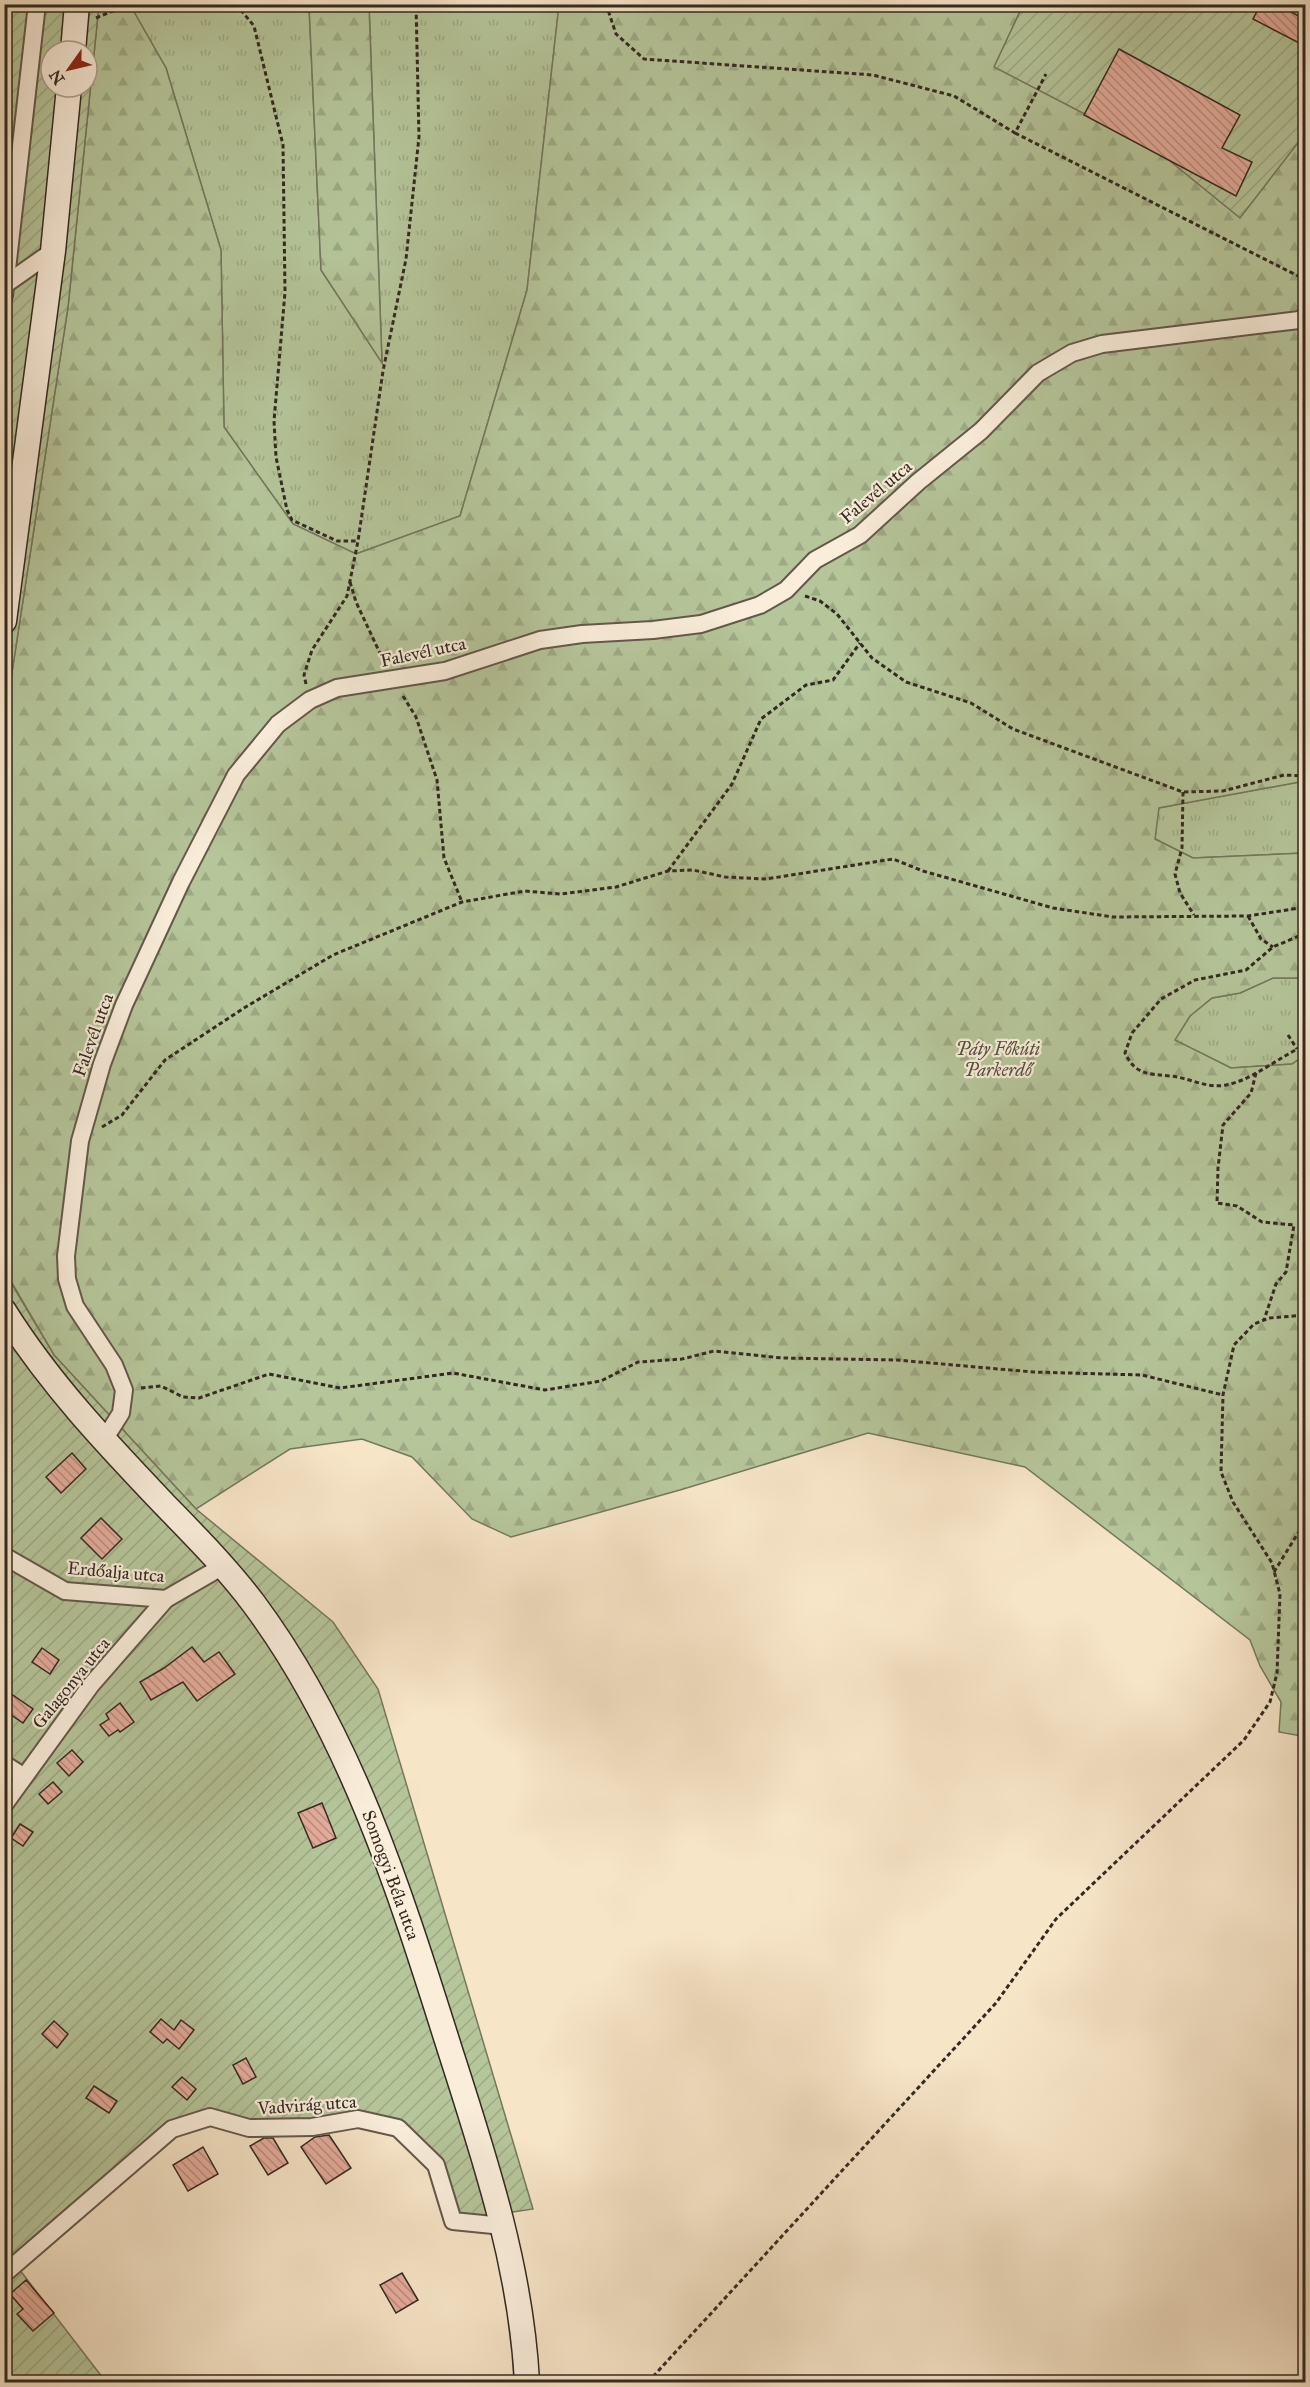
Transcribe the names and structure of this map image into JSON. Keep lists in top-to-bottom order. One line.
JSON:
{"streets":{"main road":["Somogyi Béla utca"],"street":["Falevél utca","Erdőalja utca","Galagonya utca","Vadvirág utca"]},"crossings":[["Erdőalja utca","Galagonya utca"],["Erdőalja utca","Somogyi Béla utca"],["Somogyi Béla utca","Vadvirág utca"]],"parks":["Páty Főkúti Parkerdő"],"north":"bottom left"}
